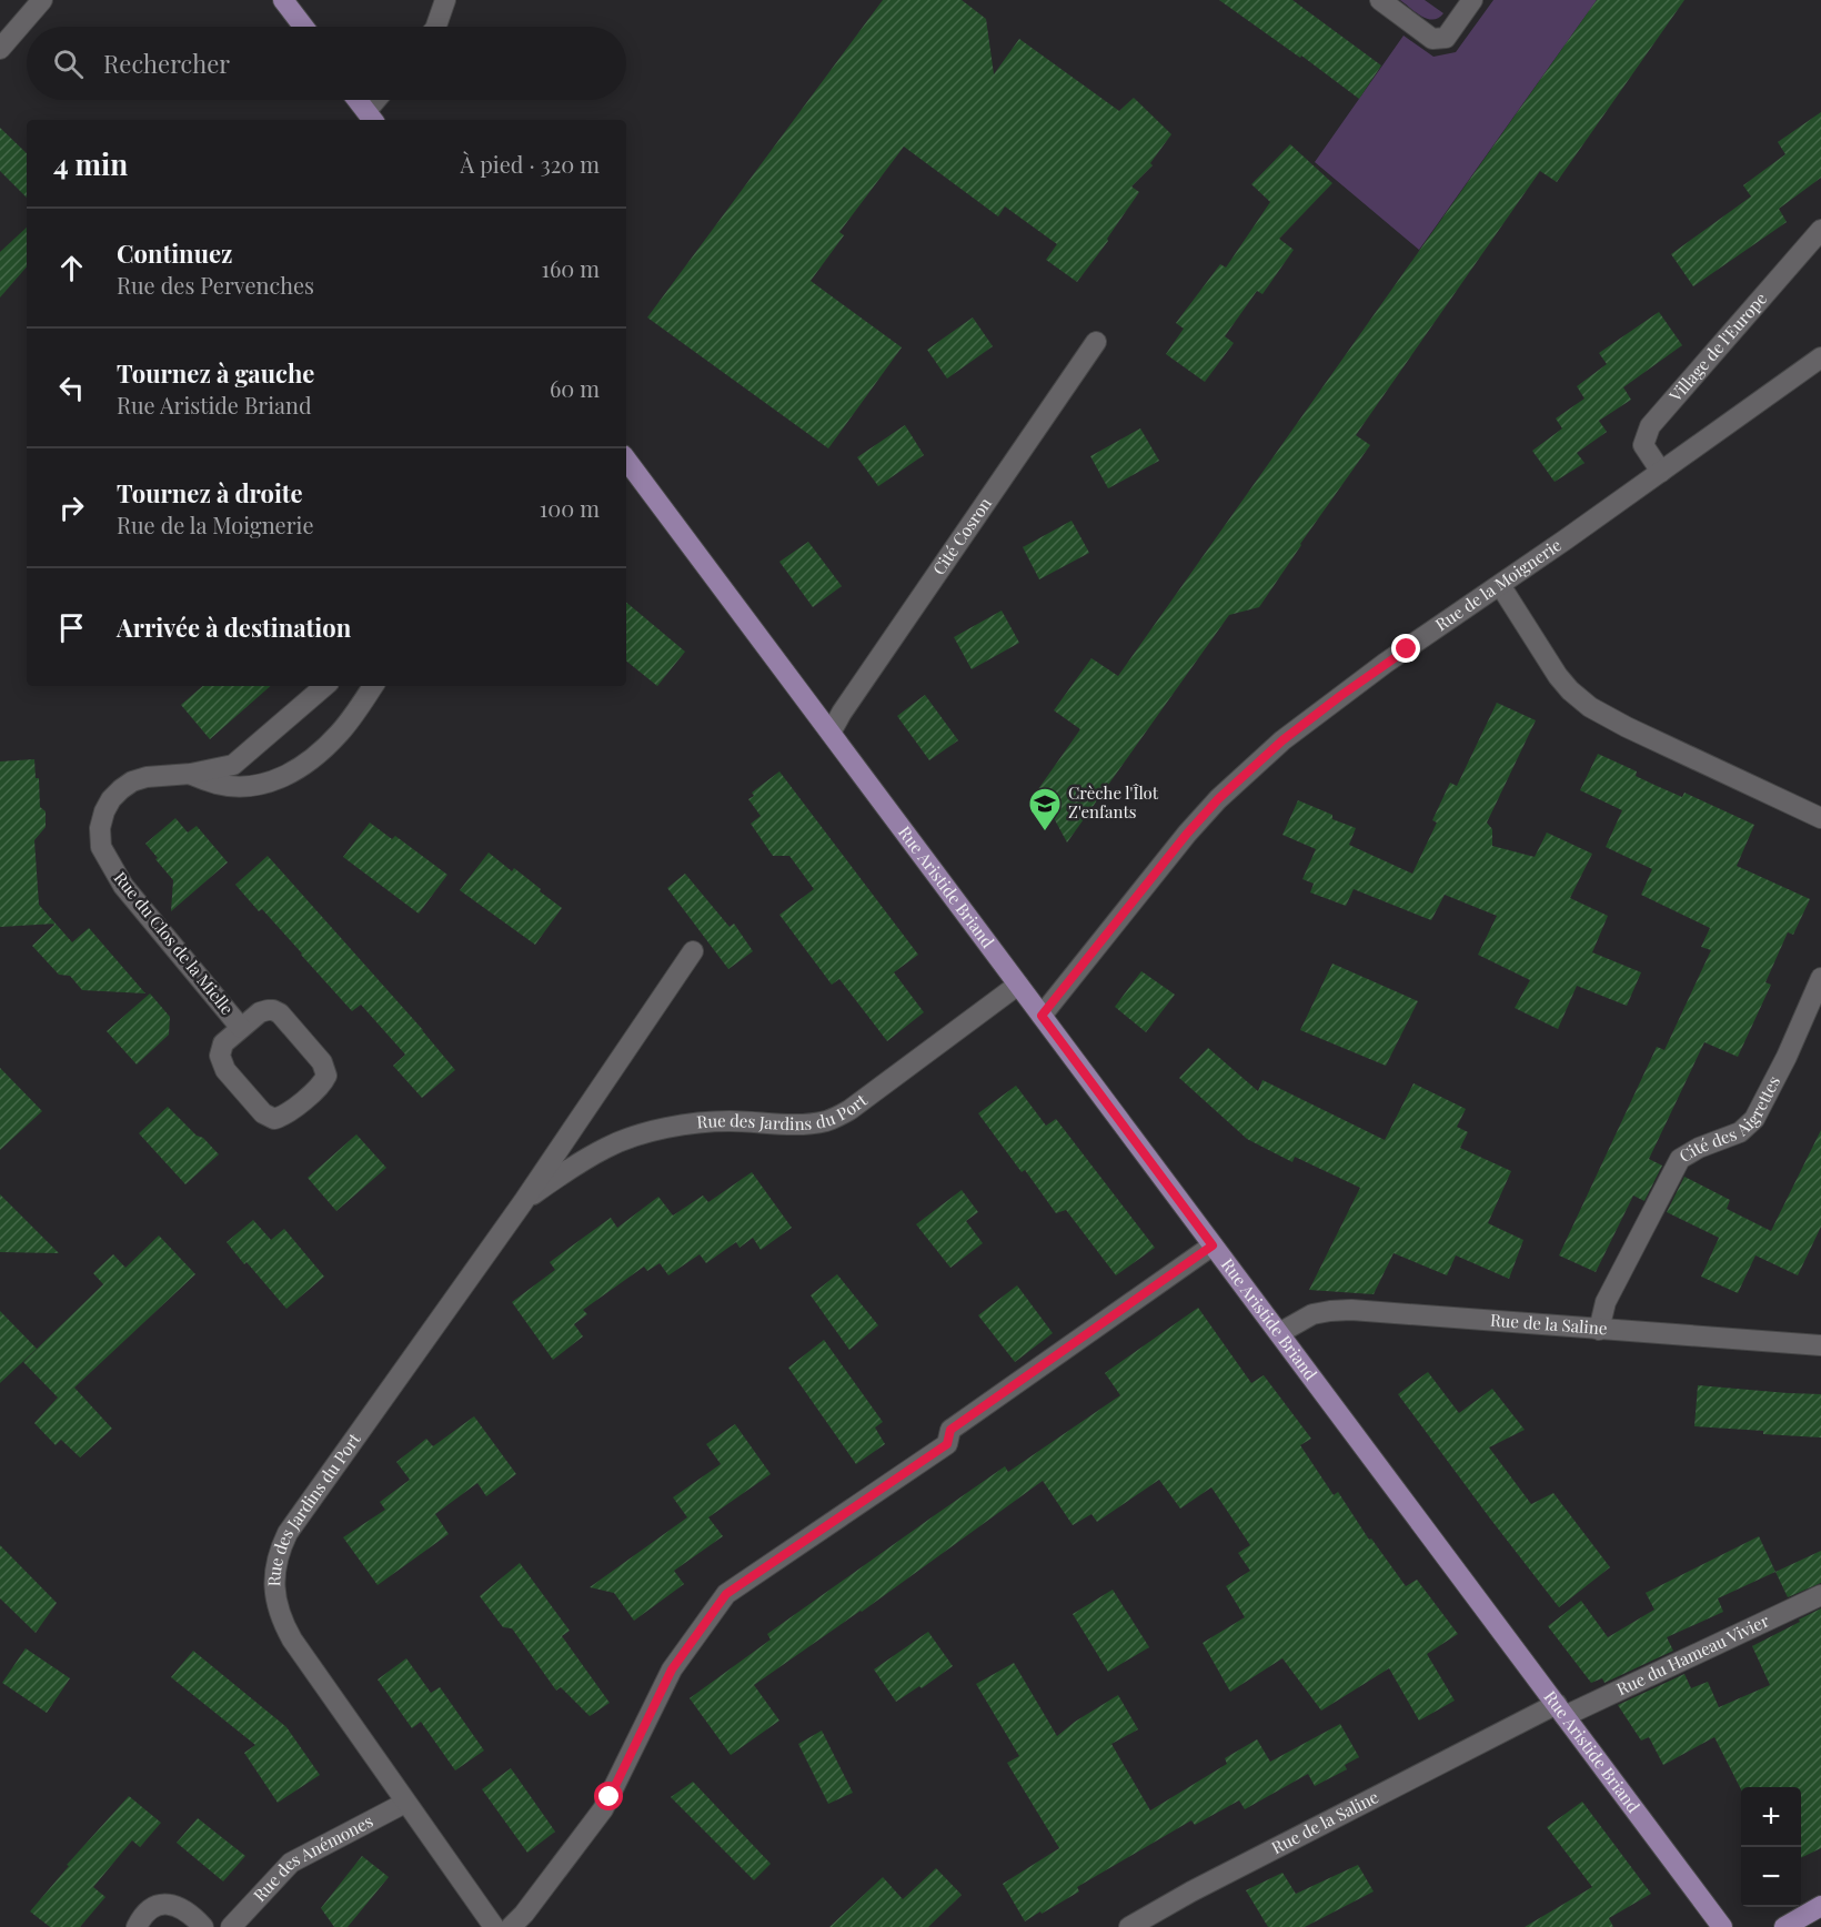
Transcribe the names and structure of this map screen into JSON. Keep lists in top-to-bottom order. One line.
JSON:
{"streets":{"main road":["Rue Aristide Briand"],"street":["Village de l'Europe","Cité Cosron","Rue de la Moignerie","Rue du Clos de la Mielle","Rue des Jardins du Port","Cité des Aigrettes","Rue de la Saline","Rue du Hameau Vivier","Rue des Anémones"]},"crossings":[["Village de l'Europe","Rue de la Moignerie"],["Cité Cosron","Rue Aristide Briand"],["Rue de la Moignerie","Rue Aristide Briand"],["Rue Aristide Briand","Rue des Jardins du Port"],["Rue Aristide Briand","Rue de la Saline"],["Rue Aristide Briand","Rue du Hameau Vivier"],["Rue des Jardins du Port","Rue des Anémones"],["Cité des Aigrettes","Rue de la Saline"],["Rue de la Saline","Rue du Hameau Vivier"]],"places":{"school or university":["Crèche l'Îlot Z'enfants"]},"page":{"search":"Rechercher","heading":["4 min","À pied · 320 m"],"list":[["Continuez","Rue des Pervenches","160 m"],["Tournez à gauche","Rue Aristide Briand","60 m"],["Tournez à droite","Rue de la Moignerie","100 m"],"Arrivée à destination"],"map_buttons":["+","−"]}}
